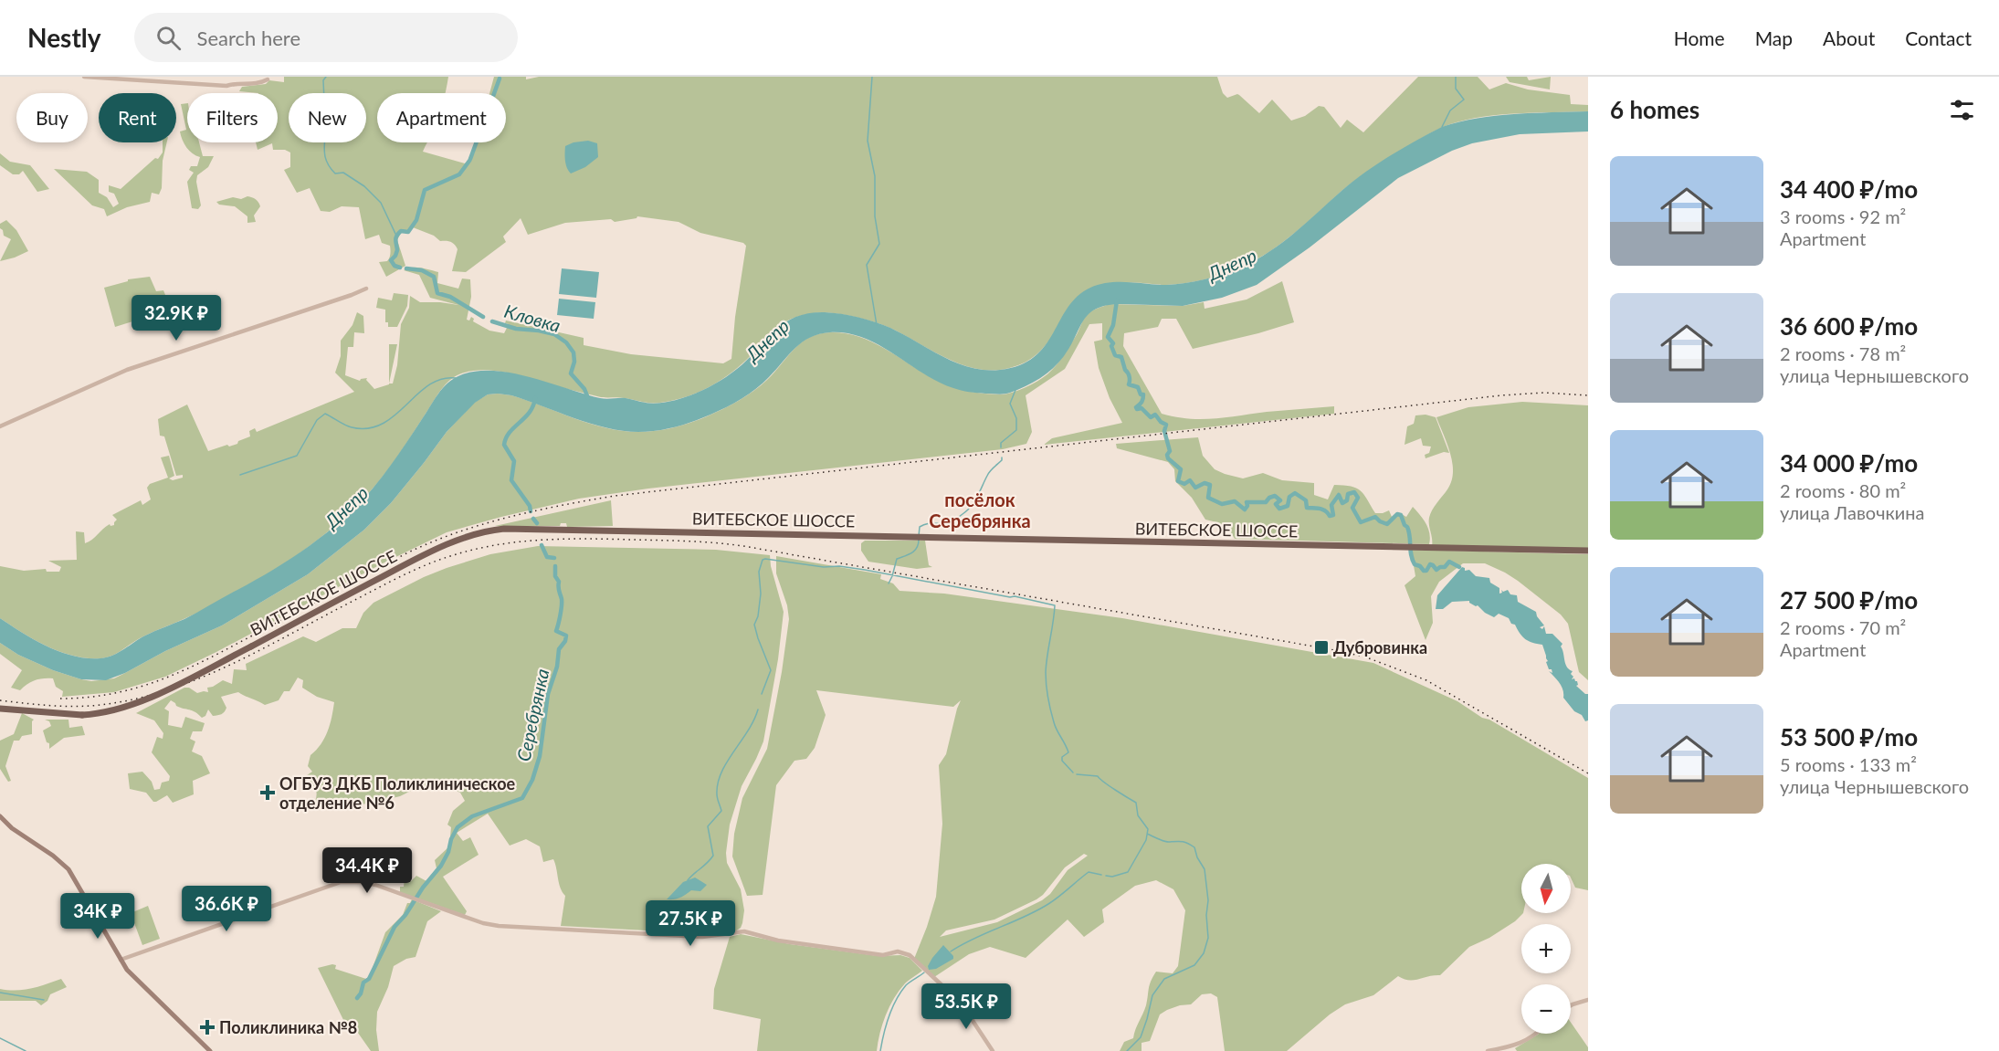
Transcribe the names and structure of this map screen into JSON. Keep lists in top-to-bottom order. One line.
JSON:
{"streets":{"main road":["ВИТЕБСКОЕ ШОССЕ"]},"districts":["посёлок Серебрянка"],"water":["Днепр","Кловка","Серебрянка"],"places":{"transit":["Дубровинка"],"health":["ОГБУЗ ДКБ Поликлиническое отделение №6","Поликлиника №8"]},"north":"bottom","page":{"header":"Nestly","search":"Search here","nav":["Home","Map","About","Contact"],"heading":"6 homes","chip":["Buy","Rent","Filters","New","Apartment"],"list":[{"name":"34 400 ₽/mo","note":"3 rooms · 92 m² · Apartment"},{"name":"36 600 ₽/mo","note":"2 rooms · 78 m² · улица Чернышевского"},{"name":"34 000 ₽/mo","note":"2 rooms · 80 m² · улица Лавочкина"},{"name":"27 500 ₽/mo","note":"2 rooms · 70 m² · Apartment"},{"name":"53 500 ₽/mo","note":"5 rooms · 133 m² · улица Чернышевского"}],"price":["32.9K ₽","34.4K ₽","36.6K ₽","34K ₽","27.5K ₽","53.5K ₽"],"map_buttons":["+","−"]}}
